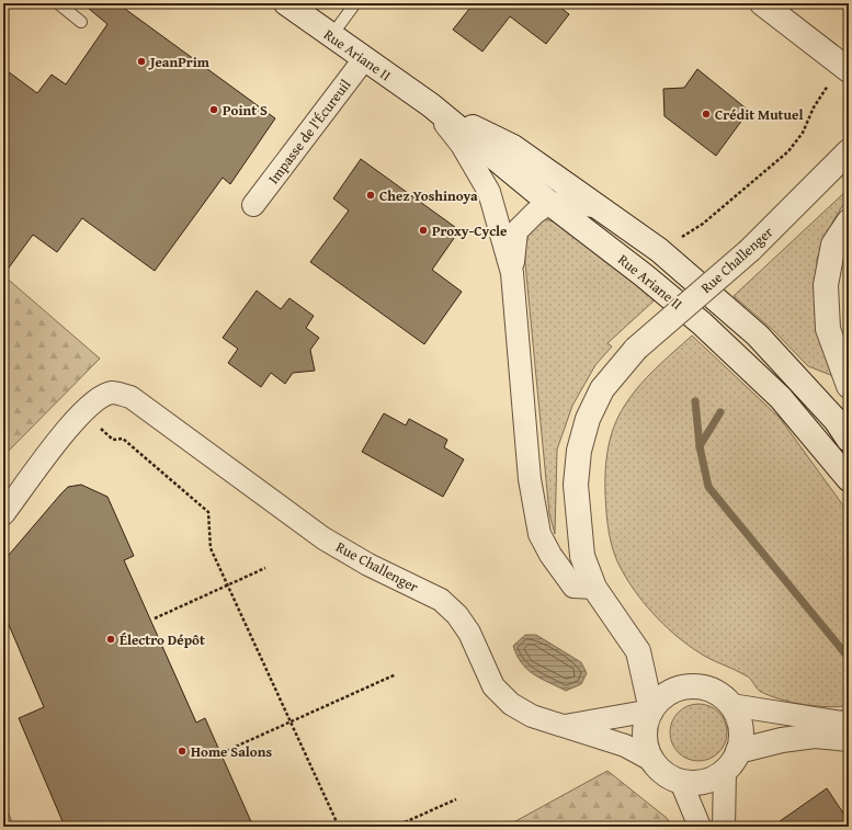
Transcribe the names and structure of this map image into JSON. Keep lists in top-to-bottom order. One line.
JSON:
{"streets":{"street":["Rue Ariane II","Impasse de l'Écureuil","Rue Challenger"]},"crossings":[["Rue Ariane II","Impasse de l'Écureuil"]],"places":["JeanPrim","Point S","Crédit Mutuel","Chez Yoshinoya","Proxy-Cycle","Électro Dépôt","Home Salons"]}
